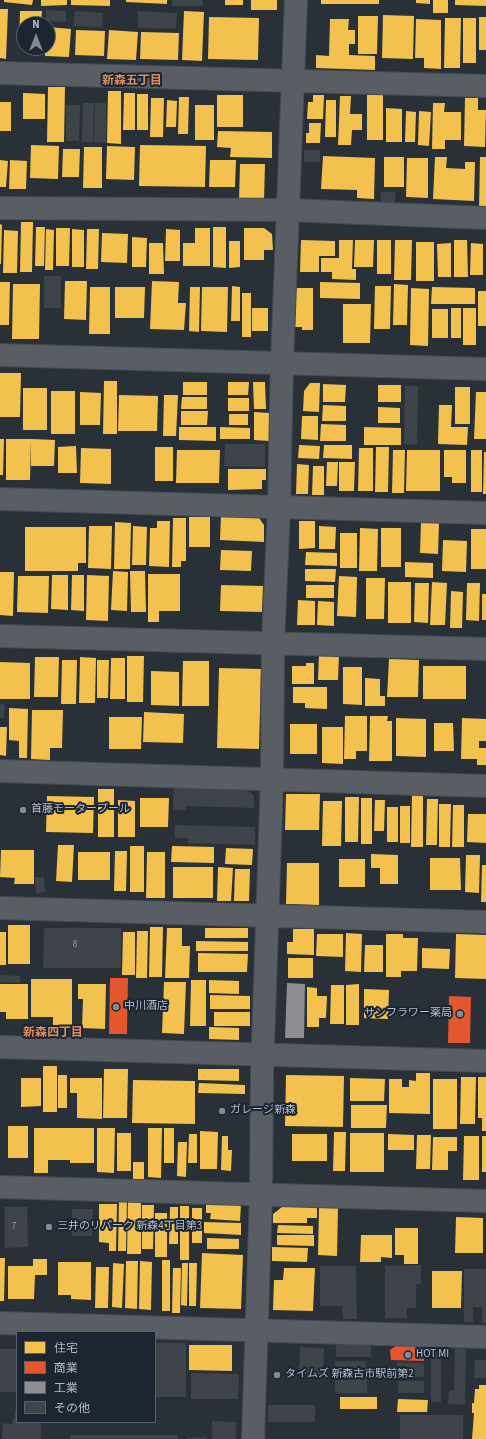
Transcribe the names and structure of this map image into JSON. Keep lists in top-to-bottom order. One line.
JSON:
{"districts":["新森五丁目","新森四丁目"],"places":["首藤モータープール","中川酒店","サンフラワー薬局","ガレージ新森","三井のリパーク 新森4丁目第3","HOT MI","タイムズ 新森古市駅前第2"],"house_numbers":["8","7"],"legend":["住宅","商業","工業","その他"],"north":"top"}
